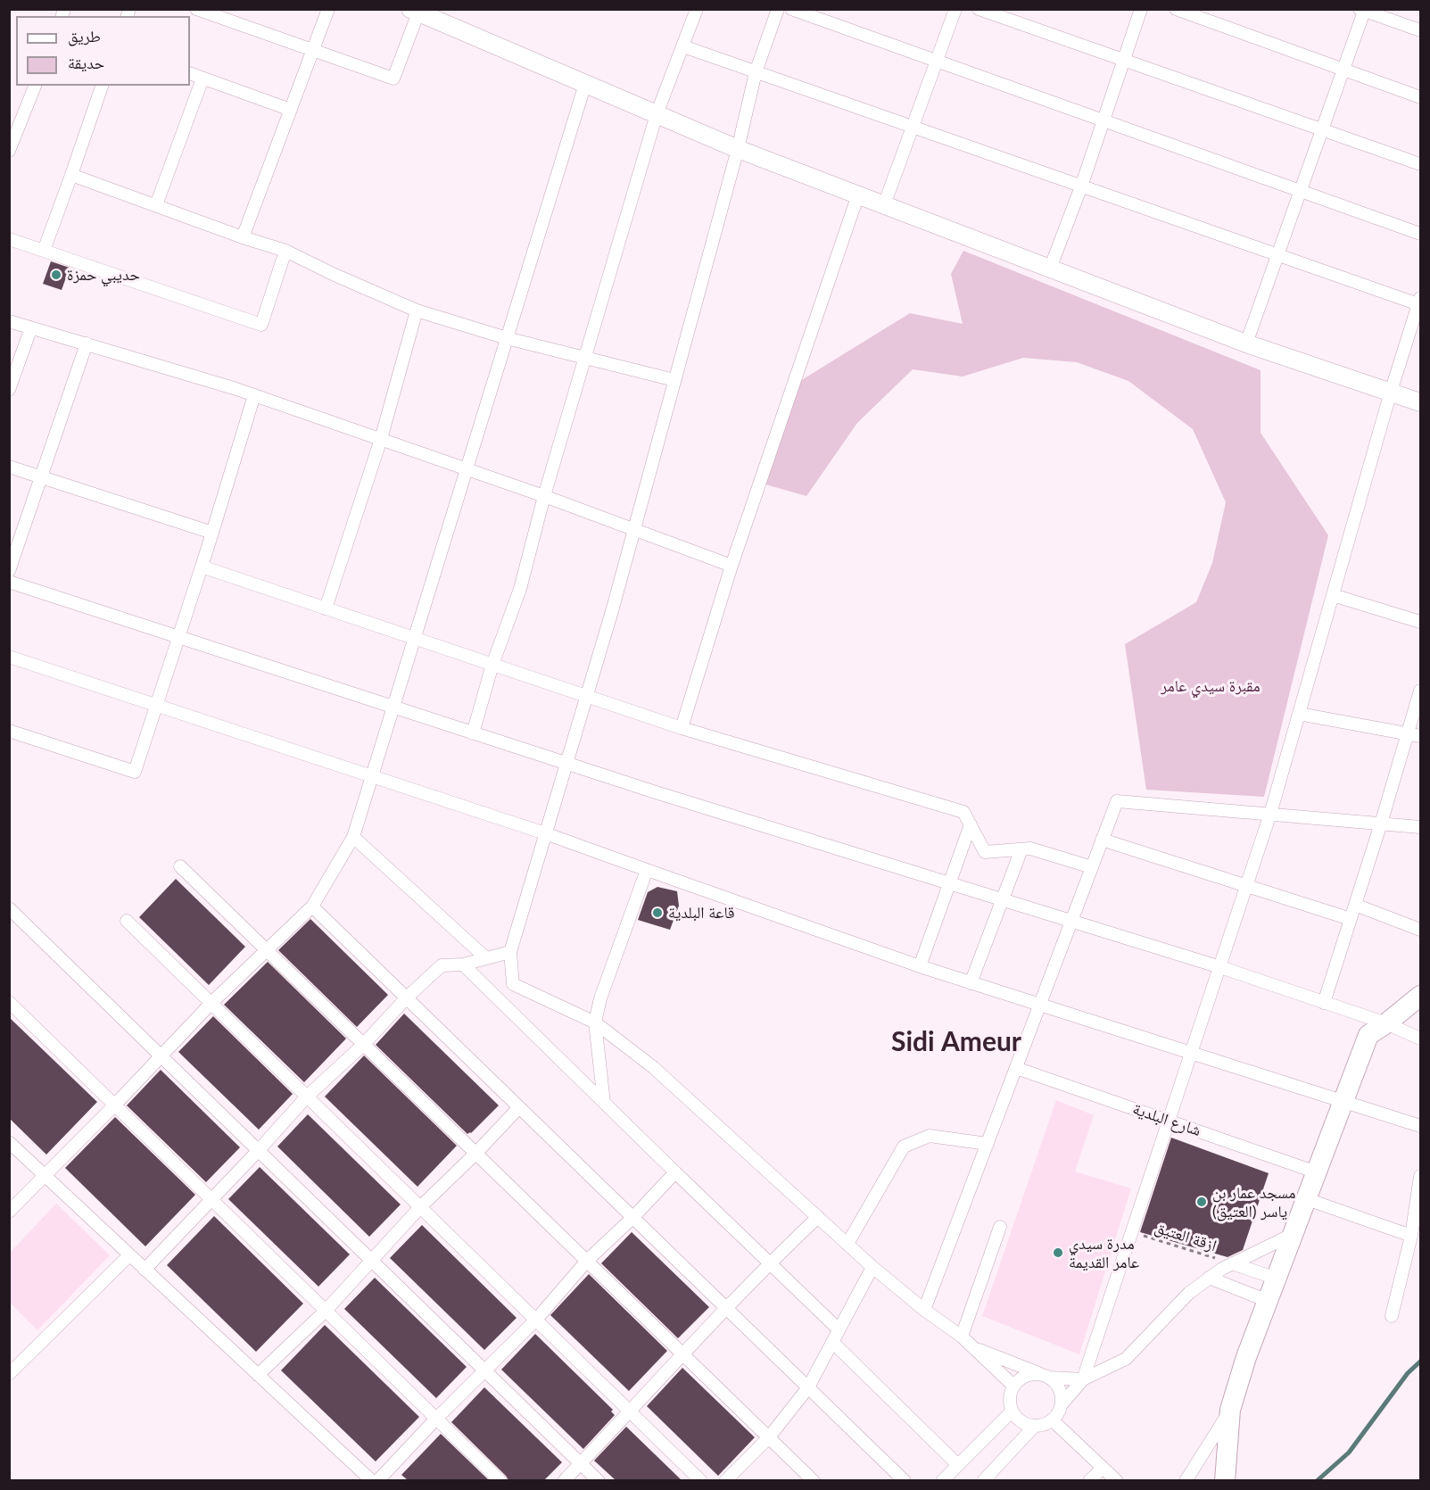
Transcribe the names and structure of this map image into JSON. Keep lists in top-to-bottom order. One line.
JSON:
{"streets":{"street":["شارع البلدية"],"path":["ازقة العتيق"]},"districts":["Sidi Ameur"],"parks":["مقبرة سيدي عامر"],"places":["حديبي حمزة","قاعة البلدية","مسجد عمار بن ياسر (العتيق)","مدرة سيدي عامر القديمة"],"legend":["طريق","حديقة"]}
